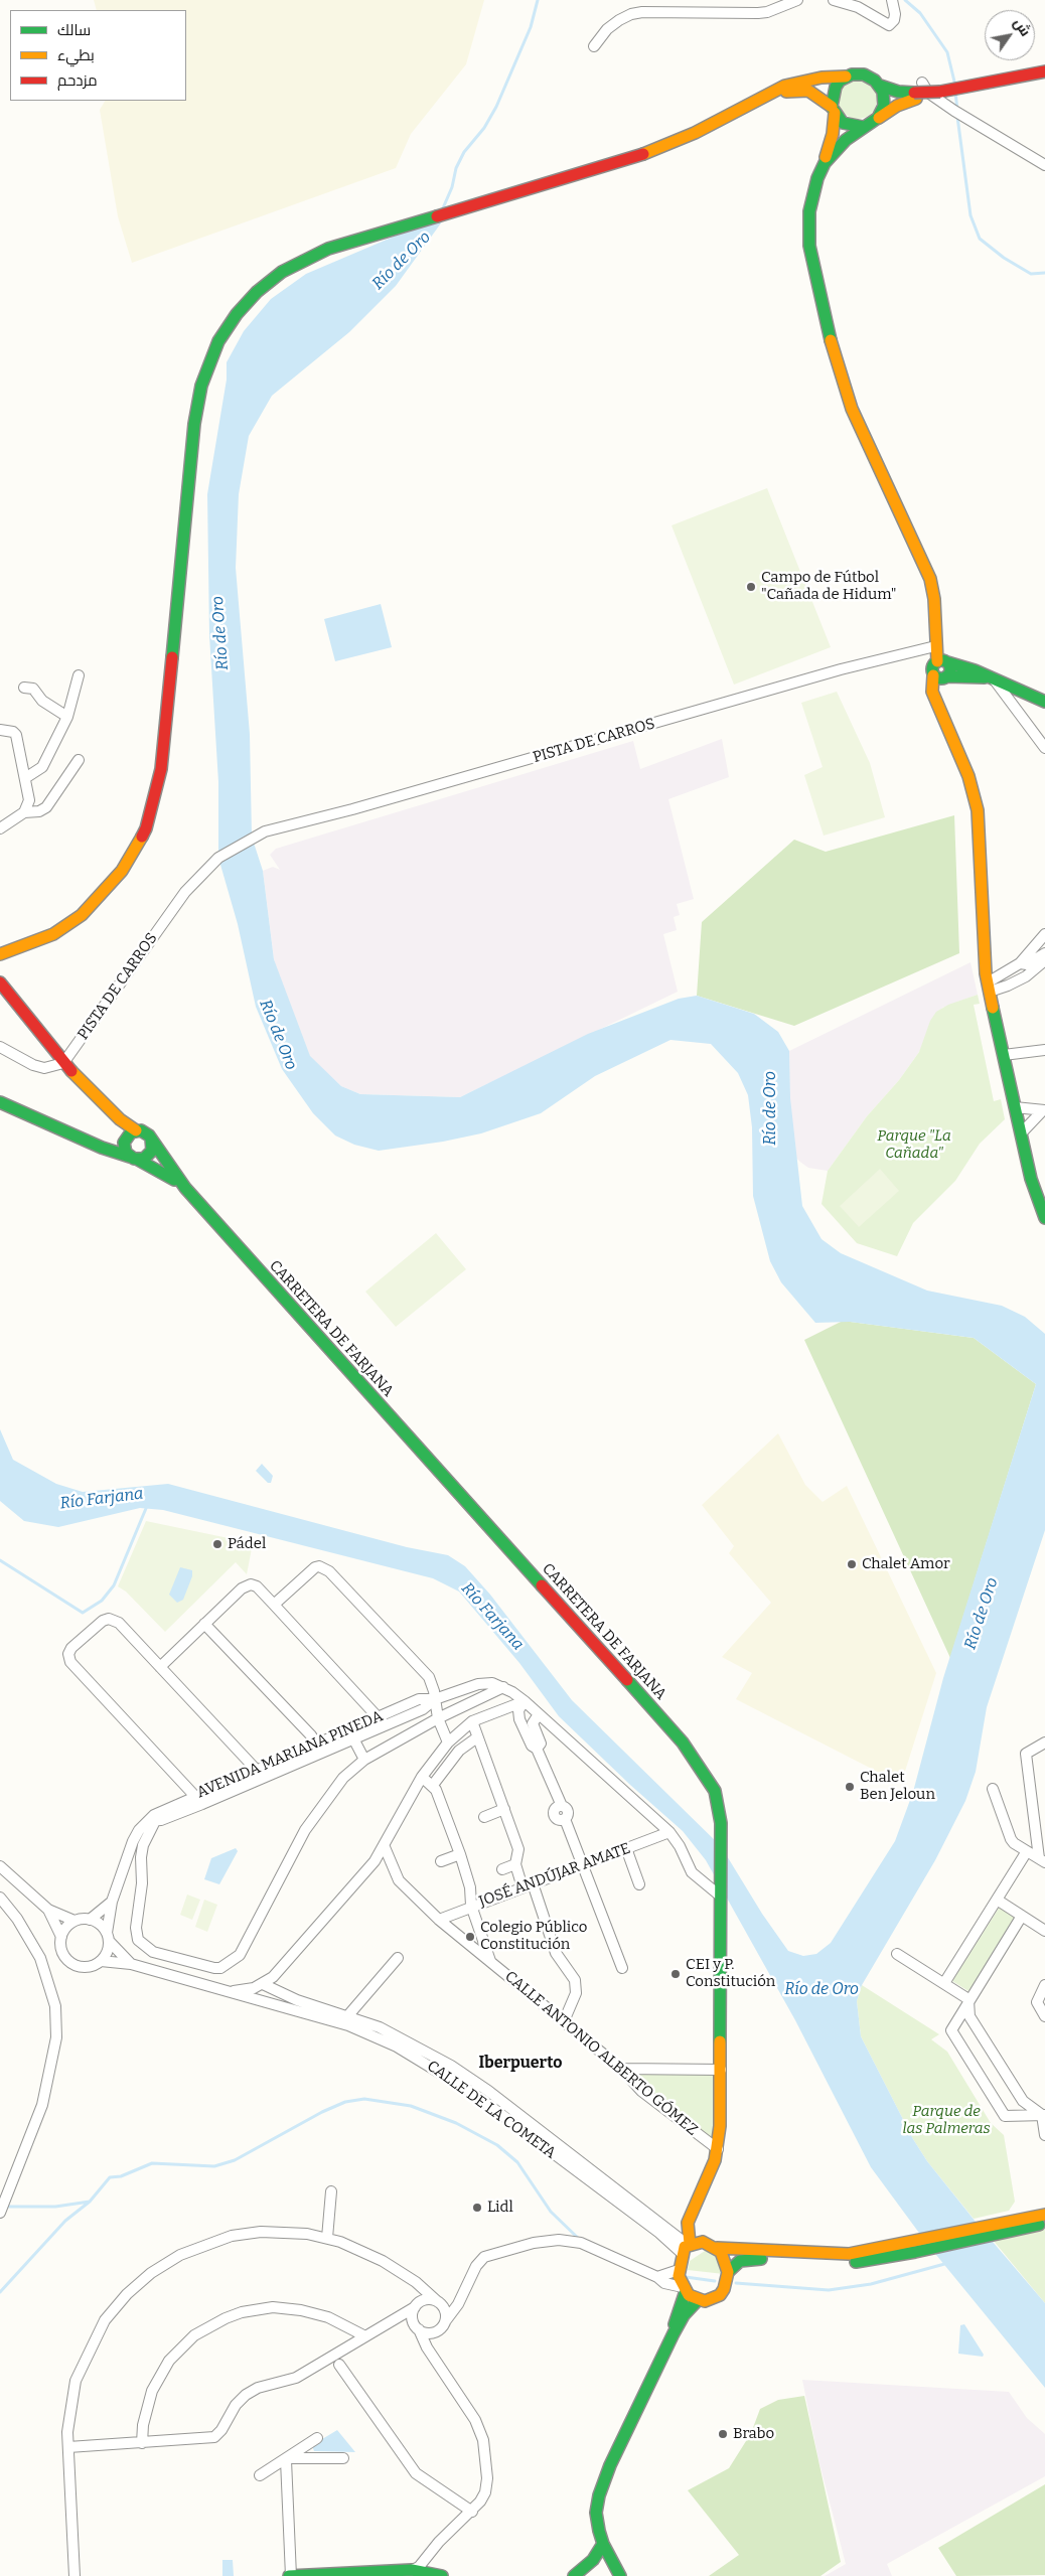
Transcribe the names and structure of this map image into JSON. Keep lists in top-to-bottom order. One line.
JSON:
{"streets":{"main road":["CARRETERA DE FARJANA"],"street":["PISTA DE CARROS","AVENIDA MARIANA PINEDA","JOSÉ ANDÚJAR AMATE","CALLE ANTONIO ALBERTO GÓMEZ","CALLE DE LA COMETA"]},"crossings":[["CARRETERA DE FARJANA","AVENIDA MARIANA PINEDA"],["CARRETERA DE FARJANA","CALLE ANTONIO ALBERTO GÓMEZ"],["CARRETERA DE FARJANA","CALLE DE LA COMETA"],["AVENIDA MARIANA PINEDA","JOSÉ ANDÚJAR AMATE"],["AVENIDA MARIANA PINEDA","CALLE DE LA COMETA"],["JOSÉ ANDÚJAR AMATE","CALLE ANTONIO ALBERTO GÓMEZ"]],"districts":["Iberpuerto"],"water":["Río de Oro","Río Farjana"],"parks":["Parque \"La Cañada\"","Parque de las Palmeras"],"places":["Campo de Fútbol \"Cañada de Hidum\"","Pádel","Chalet Amor","Chalet Ben Jeloun","Colegio Público Constitución","CEI y P. Constitución","Lidl","Brabo"],"legend":["سالك","بطيء","مزدحم"],"north":"top right"}
